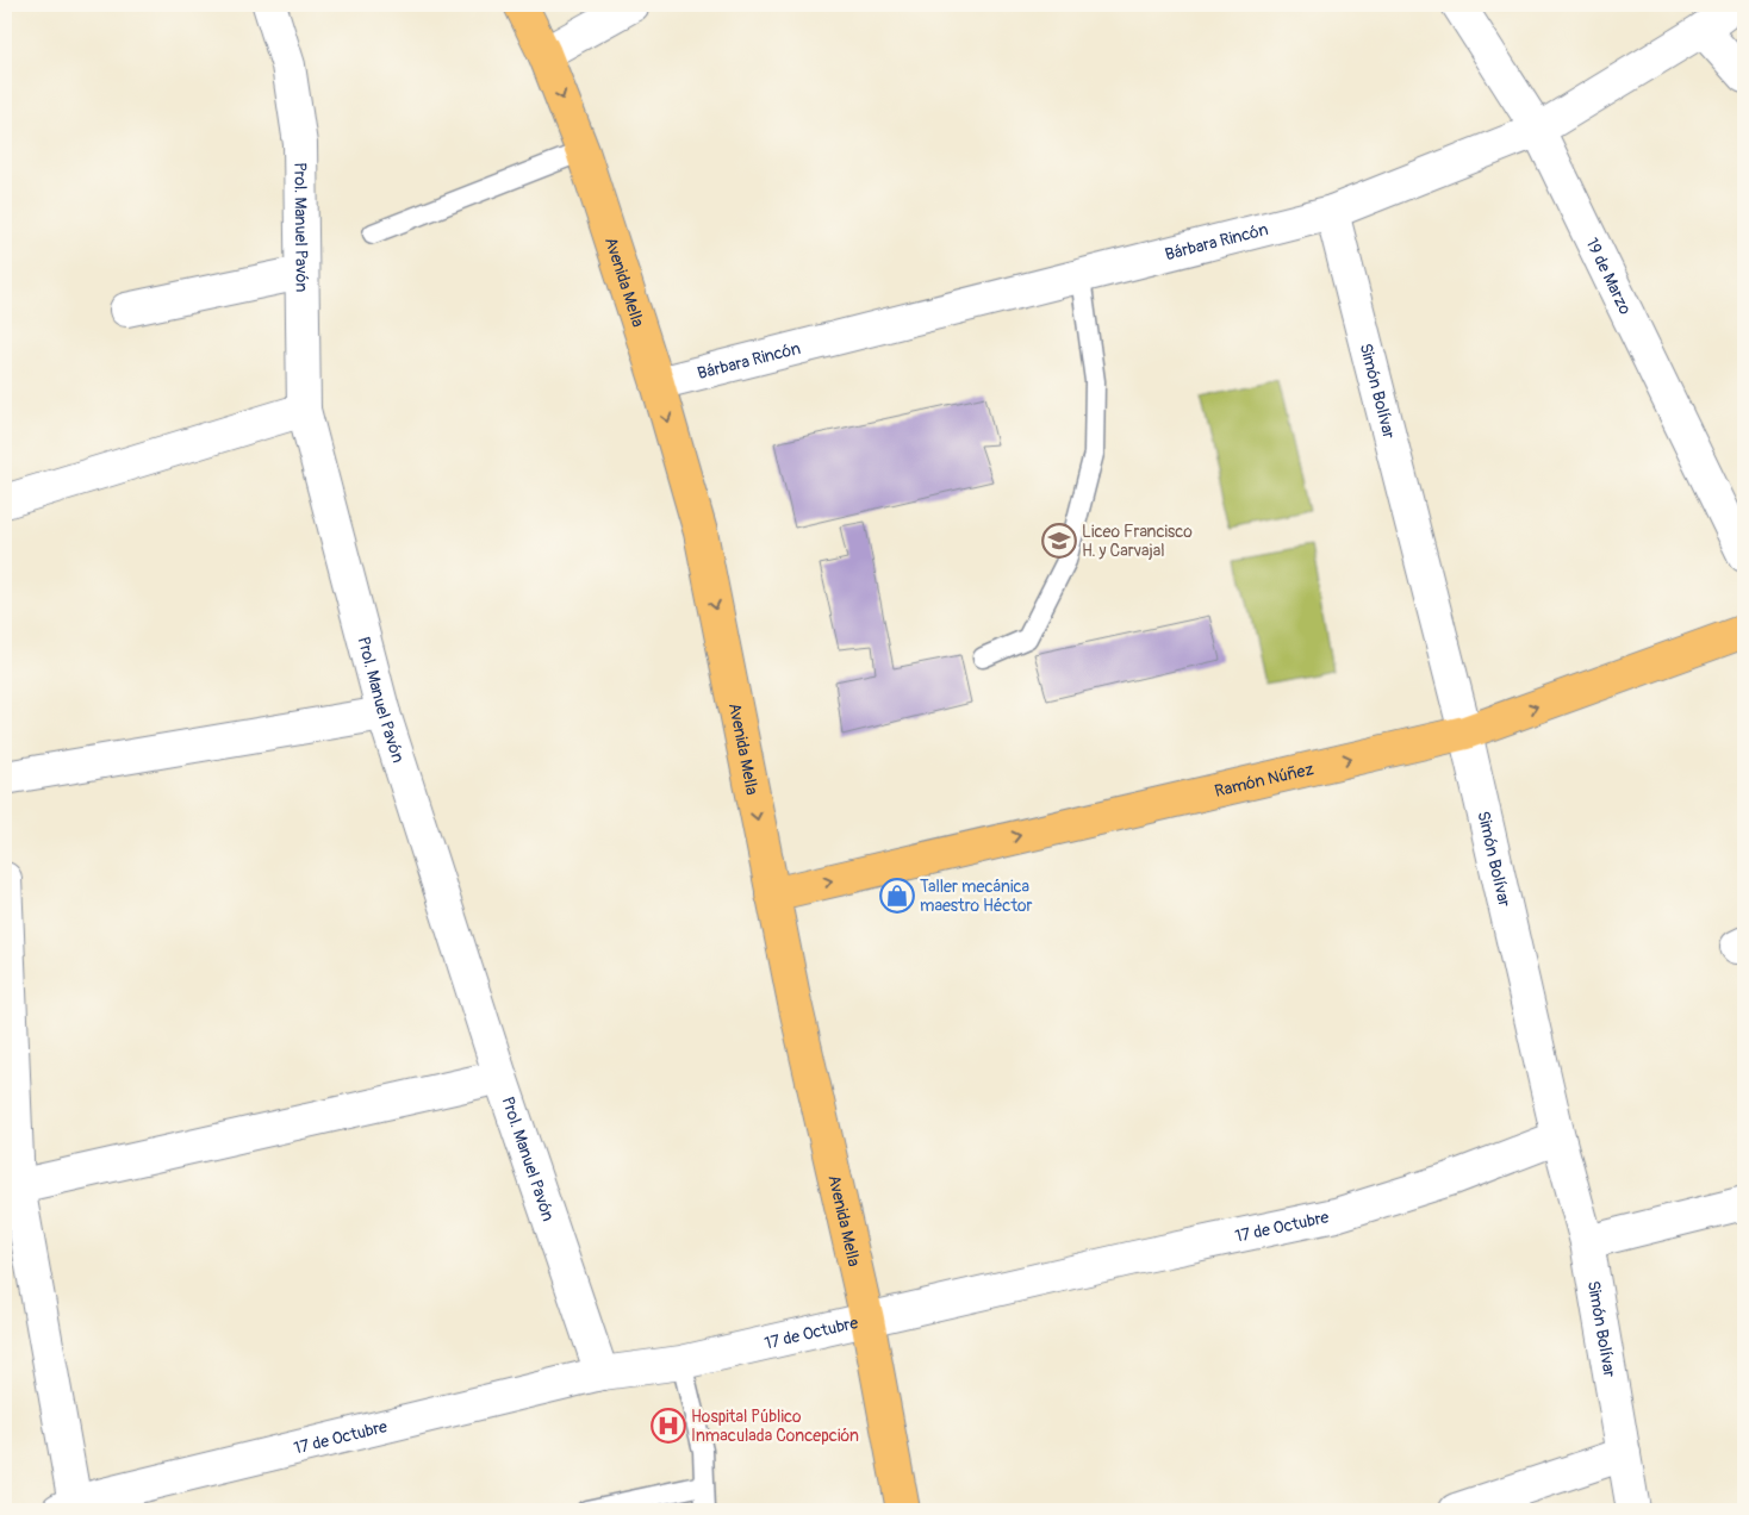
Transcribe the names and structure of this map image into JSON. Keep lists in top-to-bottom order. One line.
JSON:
{"streets":{"main road":["Avenida Mella","Ramón Núñez"],"street":["Prol. Manuel Pavón","Bárbara Rincón","19 de Marzo","Simón Bolívar","17 de Octubre"]},"crossings":[["Prol. Manuel Pavón","17 de Octubre"],["Bárbara Rincón","19 de Marzo"],["Bárbara Rincón","Avenida Mella"],["Bárbara Rincón","Simón Bolívar"],["Avenida Mella","Ramón Núñez"],["Avenida Mella","17 de Octubre"],["Simón Bolívar","Ramón Núñez"],["Simón Bolívar","17 de Octubre"]],"one_way":["Avenida Mella","Ramón Núñez"],"places":{"school or university":["Liceo Francisco H. y Carvajal"],"shop":["Taller mecánica maestro Héctor"],"hospital":["Hospital Público Inmaculada Concepción"]}}
